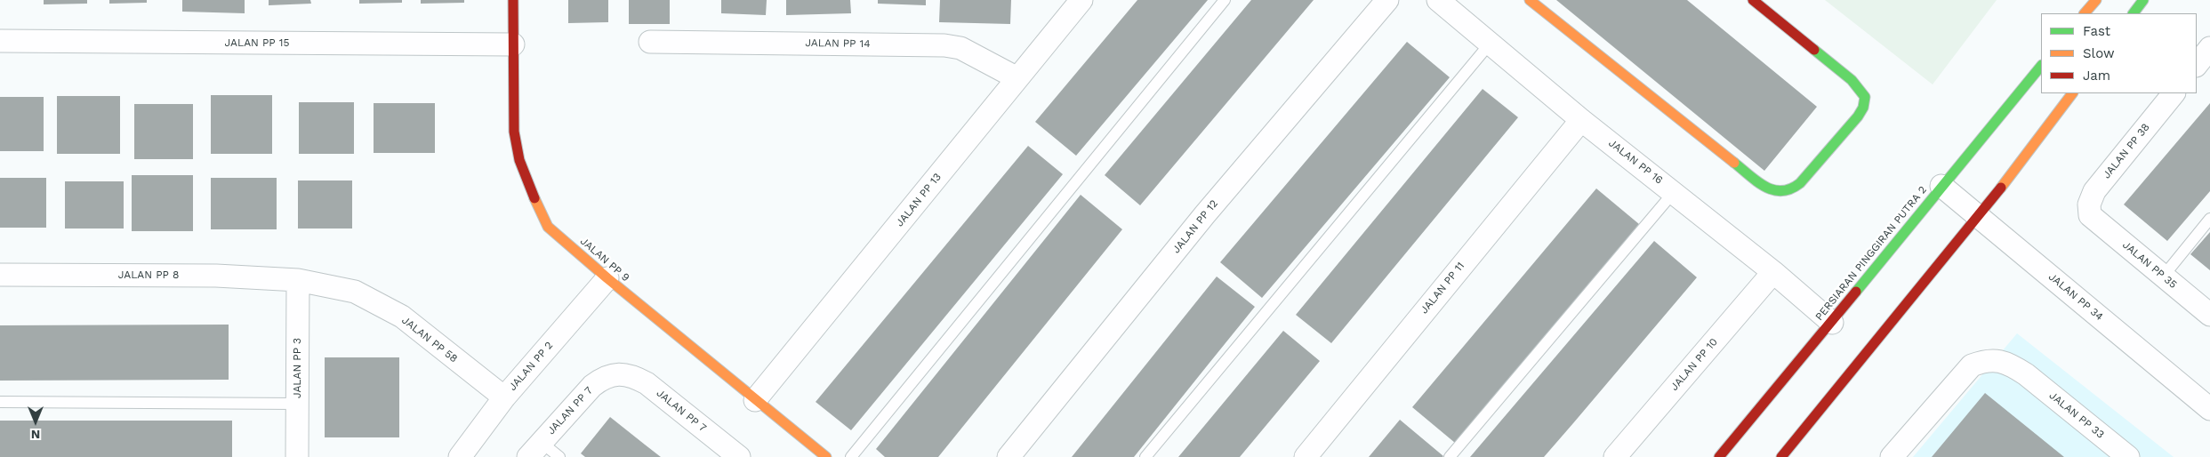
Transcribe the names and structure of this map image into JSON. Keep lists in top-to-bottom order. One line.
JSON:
{"streets":{"street":["JALAN PP 15","JALAN PP 14","JALAN PP 38","JALAN PP 16","JALAN PP 13","JALAN PP 12","PERSIARAN PINGGIRAN PUTRA 2","JALAN PP 9","JALAN PP 35","JALAN PP 8","JALAN PP 11","JALAN PP 34","JALAN PP 58","JALAN PP 10","JALAN PP 2","JALAN PP 3","JALAN PP 7","JALAN PP 33"]},"crossings":[["JALAN PP 15","JALAN PP 9"],["JALAN PP 14","JALAN PP 13"],["JALAN PP 38","JALAN PP 35"],["JALAN PP 16","PERSIARAN PINGGIRAN PUTRA 2"],["JALAN PP 16","JALAN PP 11"],["JALAN PP 16","JALAN PP 10"],["JALAN PP 13","JALAN PP 9"],["PERSIARAN PINGGIRAN PUTRA 2","JALAN PP 34"],["JALAN PP 9","JALAN PP 2"],["JALAN PP 8","JALAN PP 58"],["JALAN PP 8","JALAN PP 3"],["JALAN PP 58","JALAN PP 2"],["JALAN PP 58","JALAN PP 3"]],"legend":["Fast","Slow","Jam"],"north":"bottom"}
